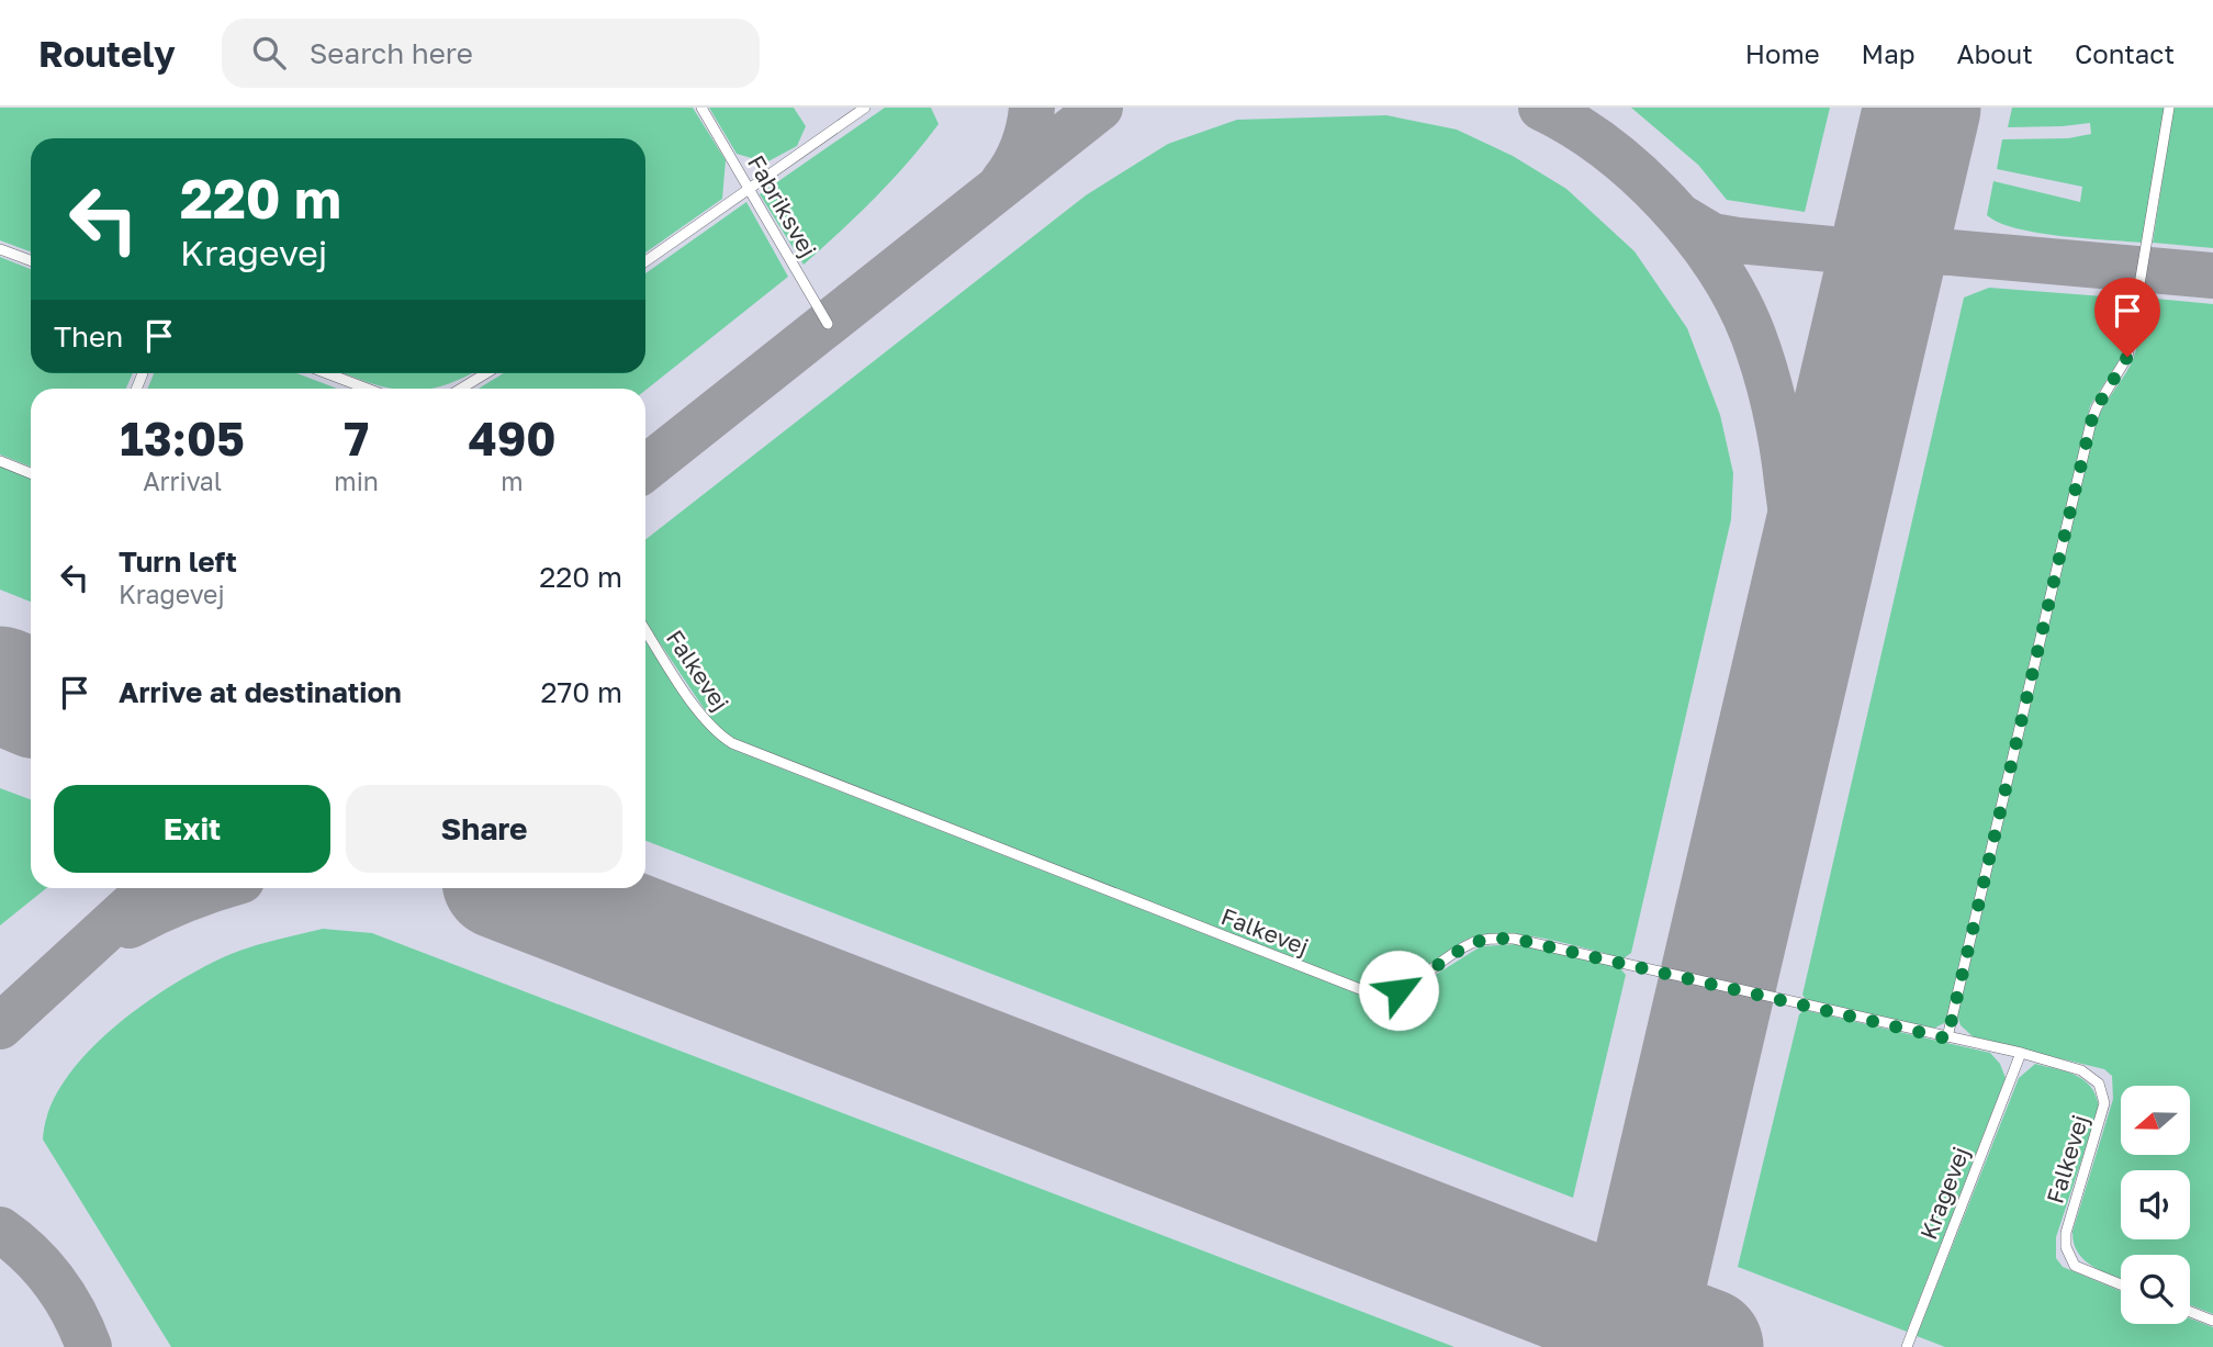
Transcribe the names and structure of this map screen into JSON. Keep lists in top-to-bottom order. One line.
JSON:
{"streets":{"lane":["Fabriksvej","Falkevej","Kragevej"]},"crossings":[["Falkevej","Kragevej"]],"north":"left","page":{"header":"Routely","search":"Search here","nav":["Home","Map","About","Contact"],"turn":["220 m","Kragevej"],"then":"Then","eta":["13:05","Arrival","7","min","490","m"],"list":[{"name":"Turn left","note":"Kragevej","value":"220 m"},{"name":"Arrive at destination","value":"270 m"}],"buttons":["Exit","Share"]}}
